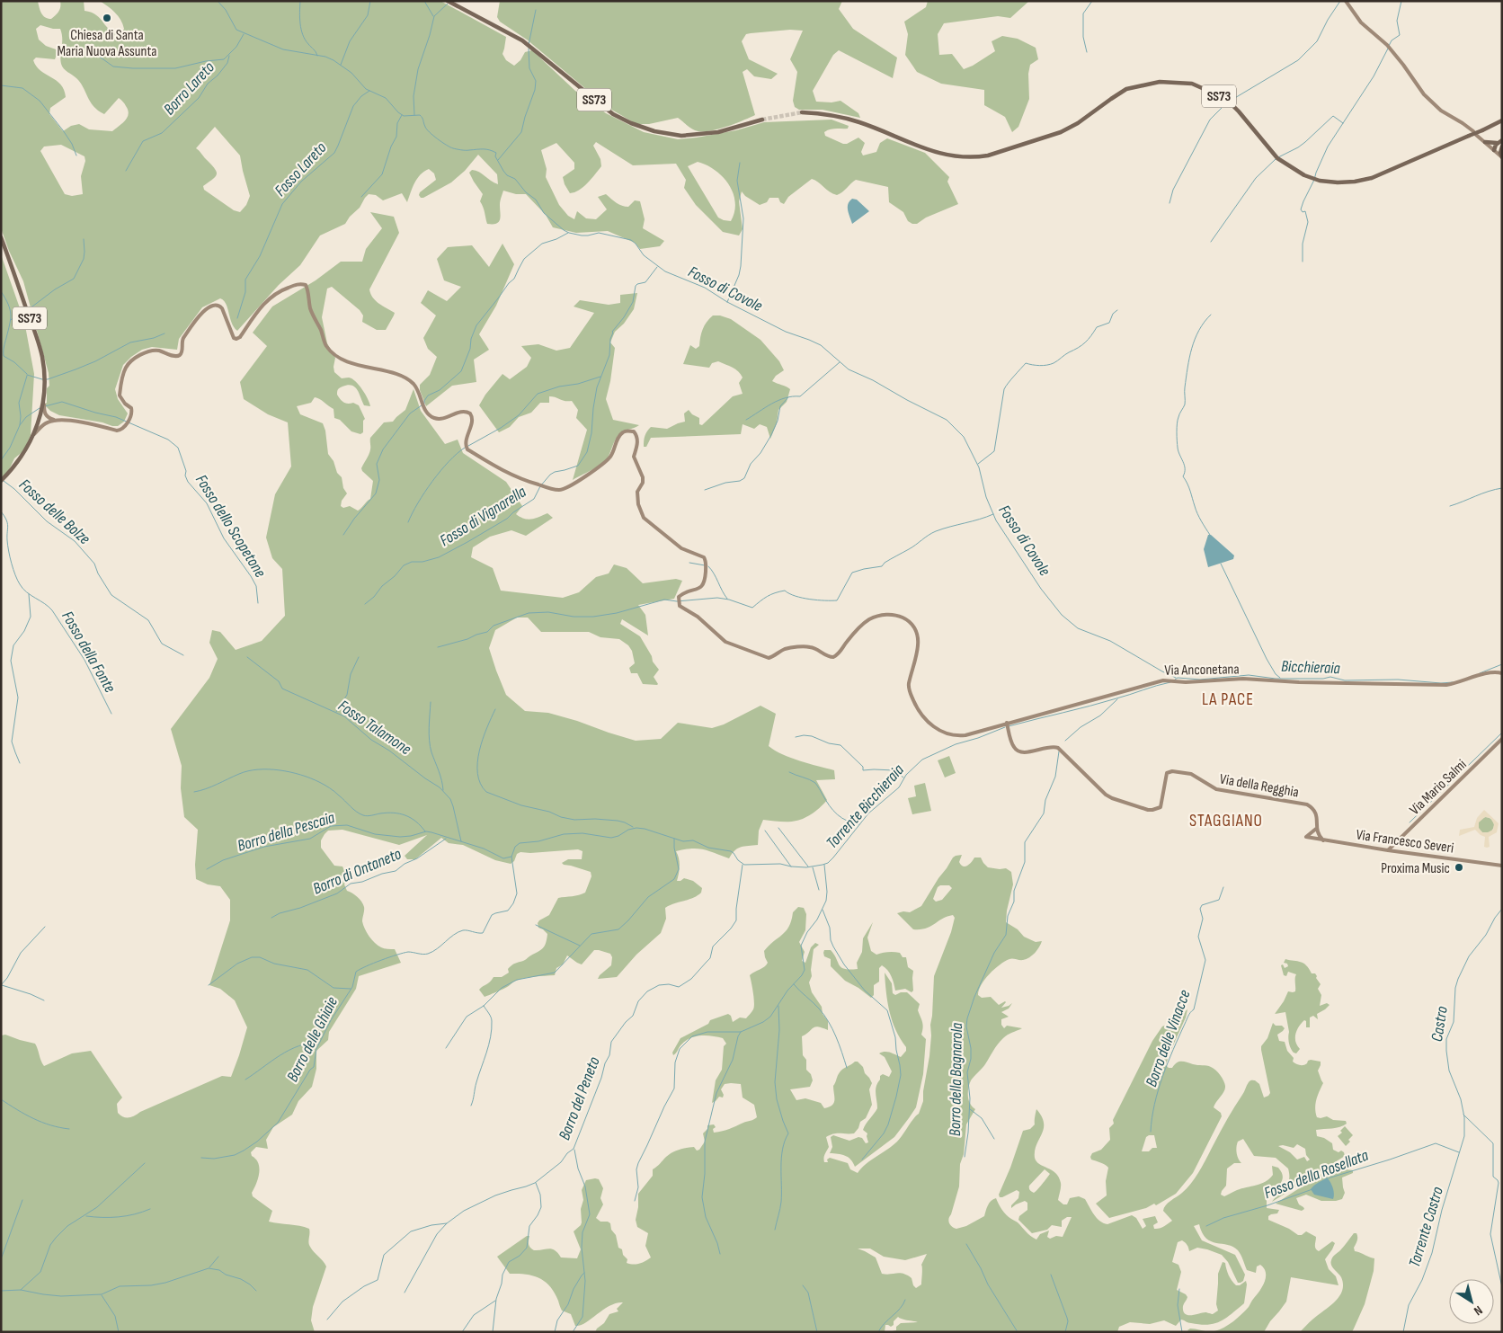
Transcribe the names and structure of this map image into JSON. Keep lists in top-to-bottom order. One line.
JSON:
{"streets":{"main road":["SS73","Via Anconetana","Via della Regghia","Via Mario Salmi","Via Francesco Severi"]},"crossings":[["Via Anconetana","Via della Regghia"],["Via della Regghia","Via Francesco Severi"],["Via Mario Salmi","Via Francesco Severi"]],"districts":["LA PACE","STAGGIANO"],"water":["Borro Lareto","Fosso Lareto","Fosso di Covole","Fosso delle Bolze","Fosso di Vignarella","Fosso dello Scopetone","Fosso della Fonte","Bicchieraia","Fosso Talamone","Torrente Bicchieraia","Borro della Pescaia","Borro di Ontaneto","Castro","Borro delle Vinacce","Borro delle Ghiaie","Borro della Bagnarola","Borro del Peneto","Fosso della Rosellata","Torrente Castro"],"places":["Chiesa di Santa Maria Nuova Assunta","Proxima Music"],"north":"bottom right"}
